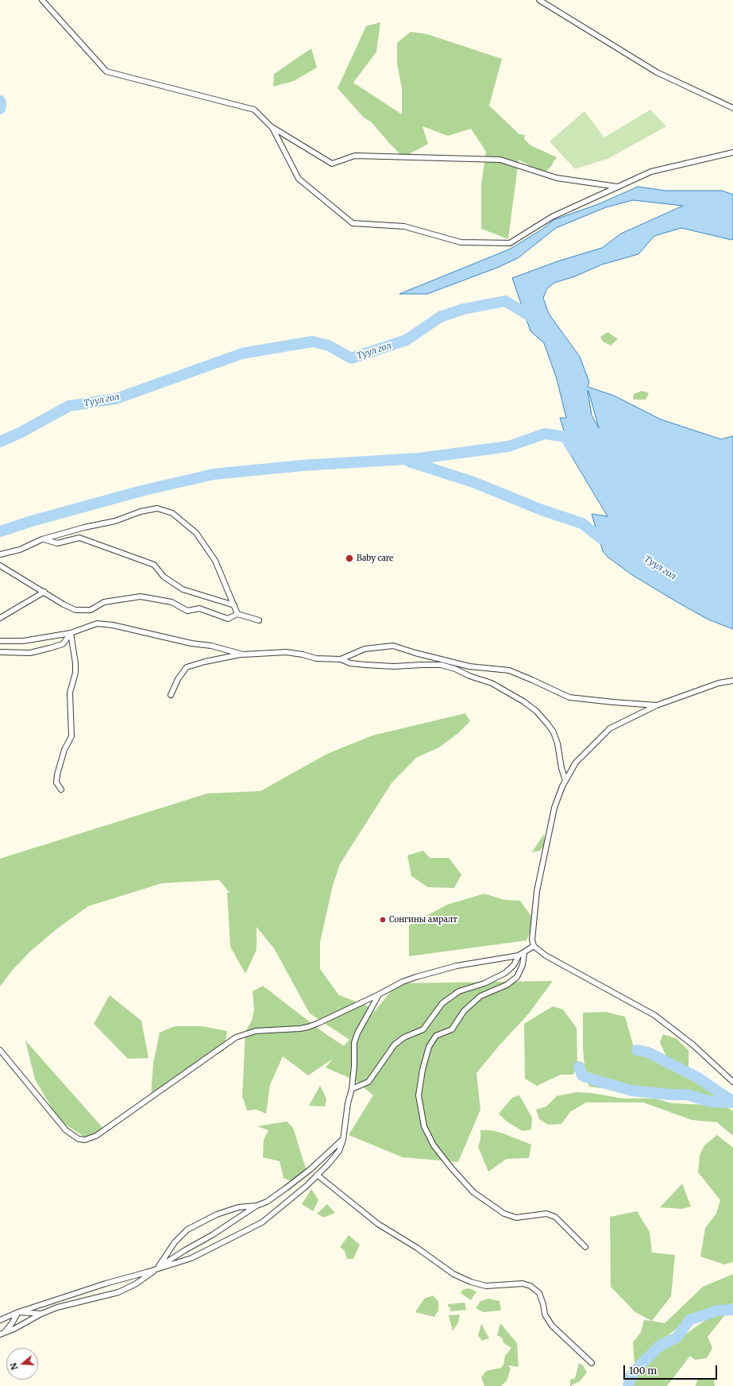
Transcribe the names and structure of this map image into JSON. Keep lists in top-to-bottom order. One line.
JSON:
{"water":["Туул гол"],"places":["Baby care","Сонгины амралт"],"scale_bar":"100 m","north":"left"}
